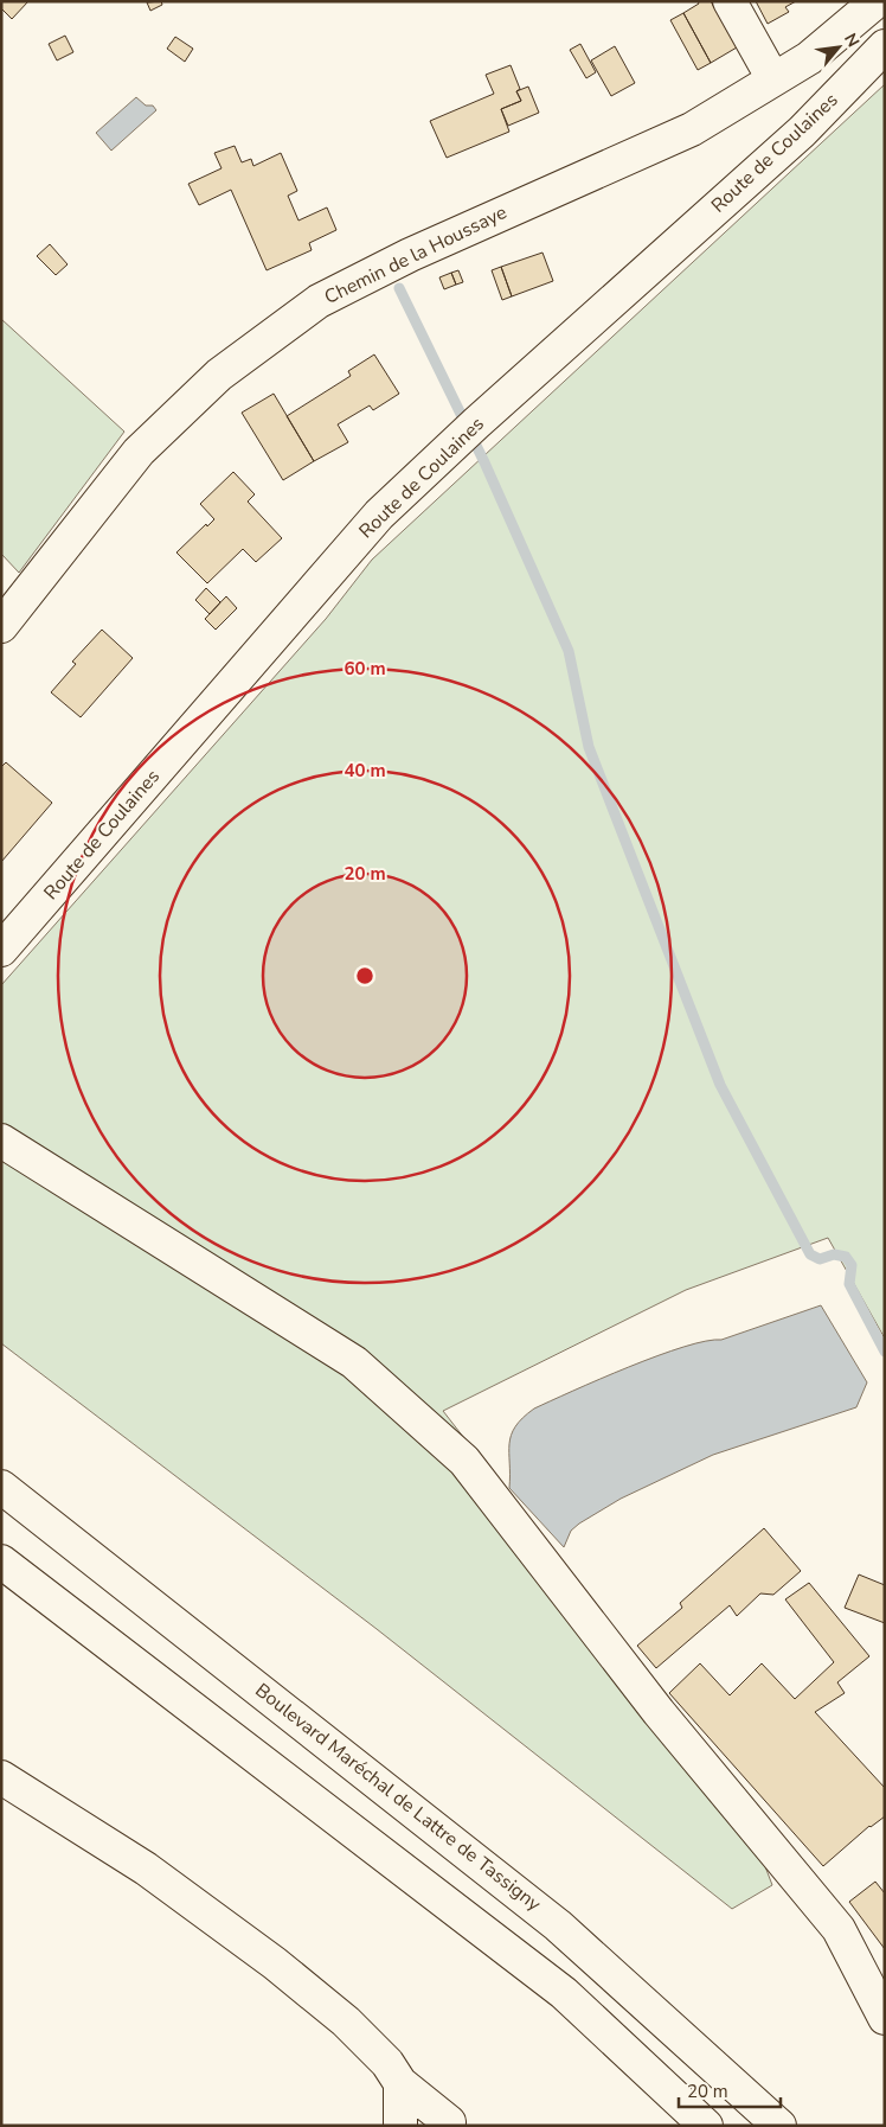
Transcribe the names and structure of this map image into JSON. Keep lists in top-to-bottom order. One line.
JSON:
{"streets":{"main road":["Route de Coulaines","Chemin de la Houssaye","Boulevard Maréchal de Lattre de Tassigny"]},"scale_bar":"20 m","north":"top right","rings":["60 m","40 m","20 m"]}
